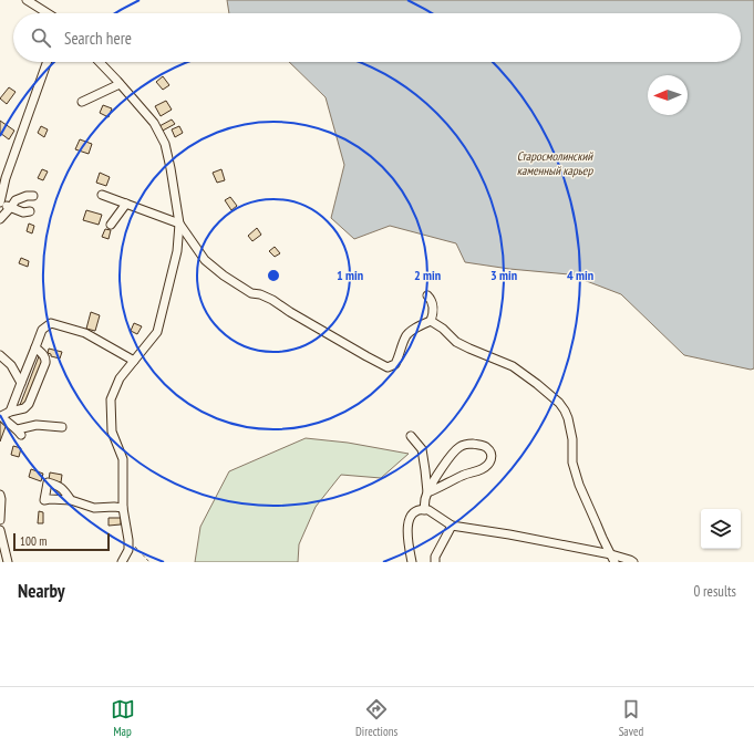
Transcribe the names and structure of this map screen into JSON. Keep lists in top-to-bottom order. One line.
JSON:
{"water":["Старосмолинский каменный карьер"],"scale_bar":"100 m","north":"left","page":{"search":"Search here","scale":"100 m","heading":["Nearby","0 results"],"nav":["Map","Directions","Saved"]},"rings":["1 min","2 min","3 min","4 min"]}
